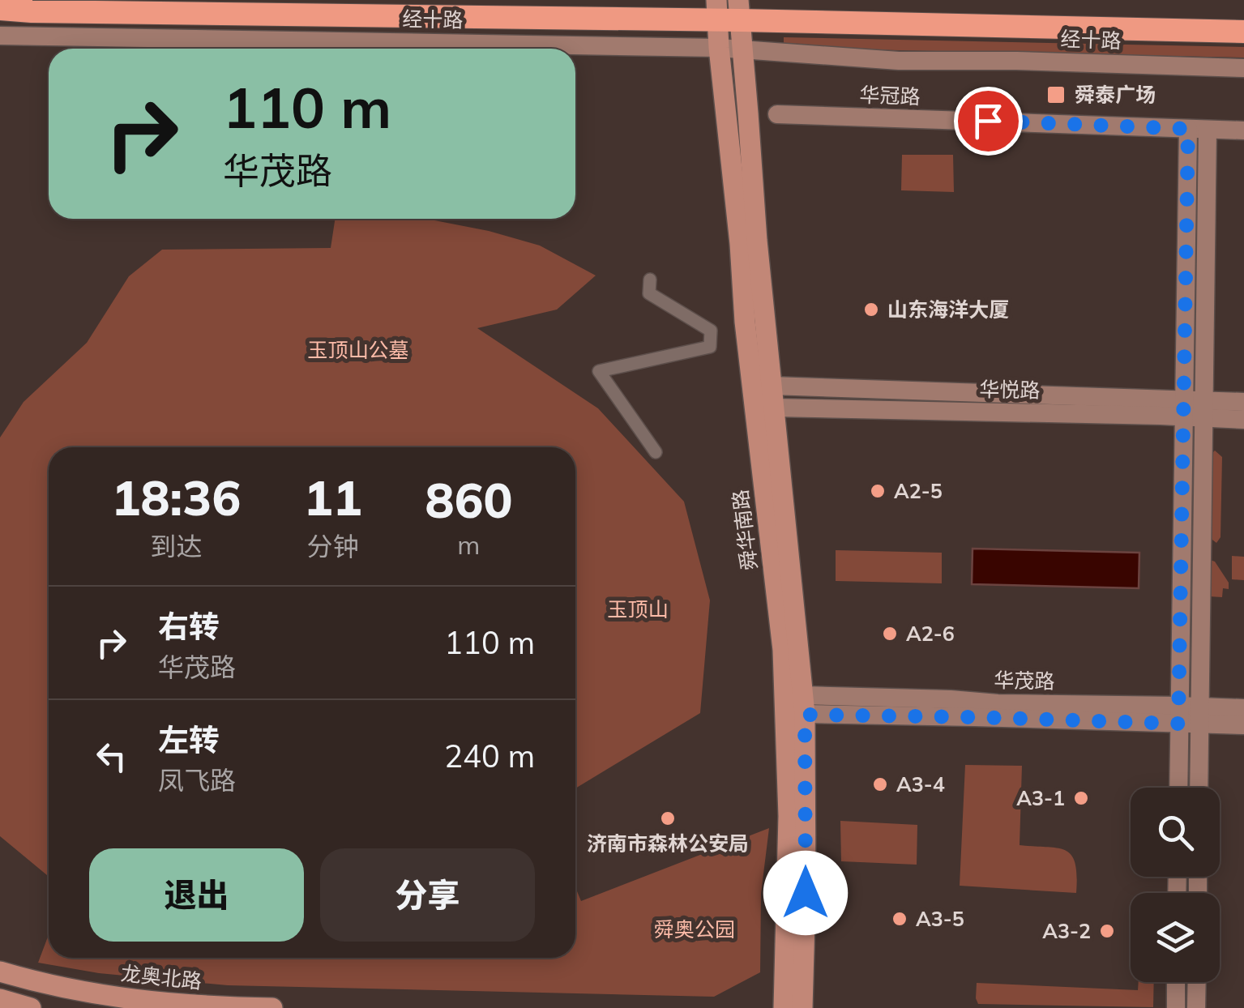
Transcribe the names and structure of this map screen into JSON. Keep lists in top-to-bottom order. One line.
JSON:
{"streets":{"highway":["经十路"],"main road":["舜华南路","龙奥北路"],"street":["华冠路","华悦路","华茂路"]},"crossings":[["经十路","舜华南路"],["华悦路","舜华南路"],["舜华南路","华茂路"]],"parks":["玉顶山公墓","玉顶山","舜奥公园"],"places":{"transit":["舜泰广场"],"other":["山东海洋大厦","A2-5","A2-6","A3-4","A3-1","济南市森林公安局","A3-5","A3-2"]},"page":{"turn":["110 m","华茂路"],"eta":["18:36","到达","11","分钟","860","m"],"list":[{"name":"右转","note":"华茂路","value":"110 m"},{"name":"左转","note":"凤飞路","value":"240 m"}],"buttons":["退出","分享"]}}
